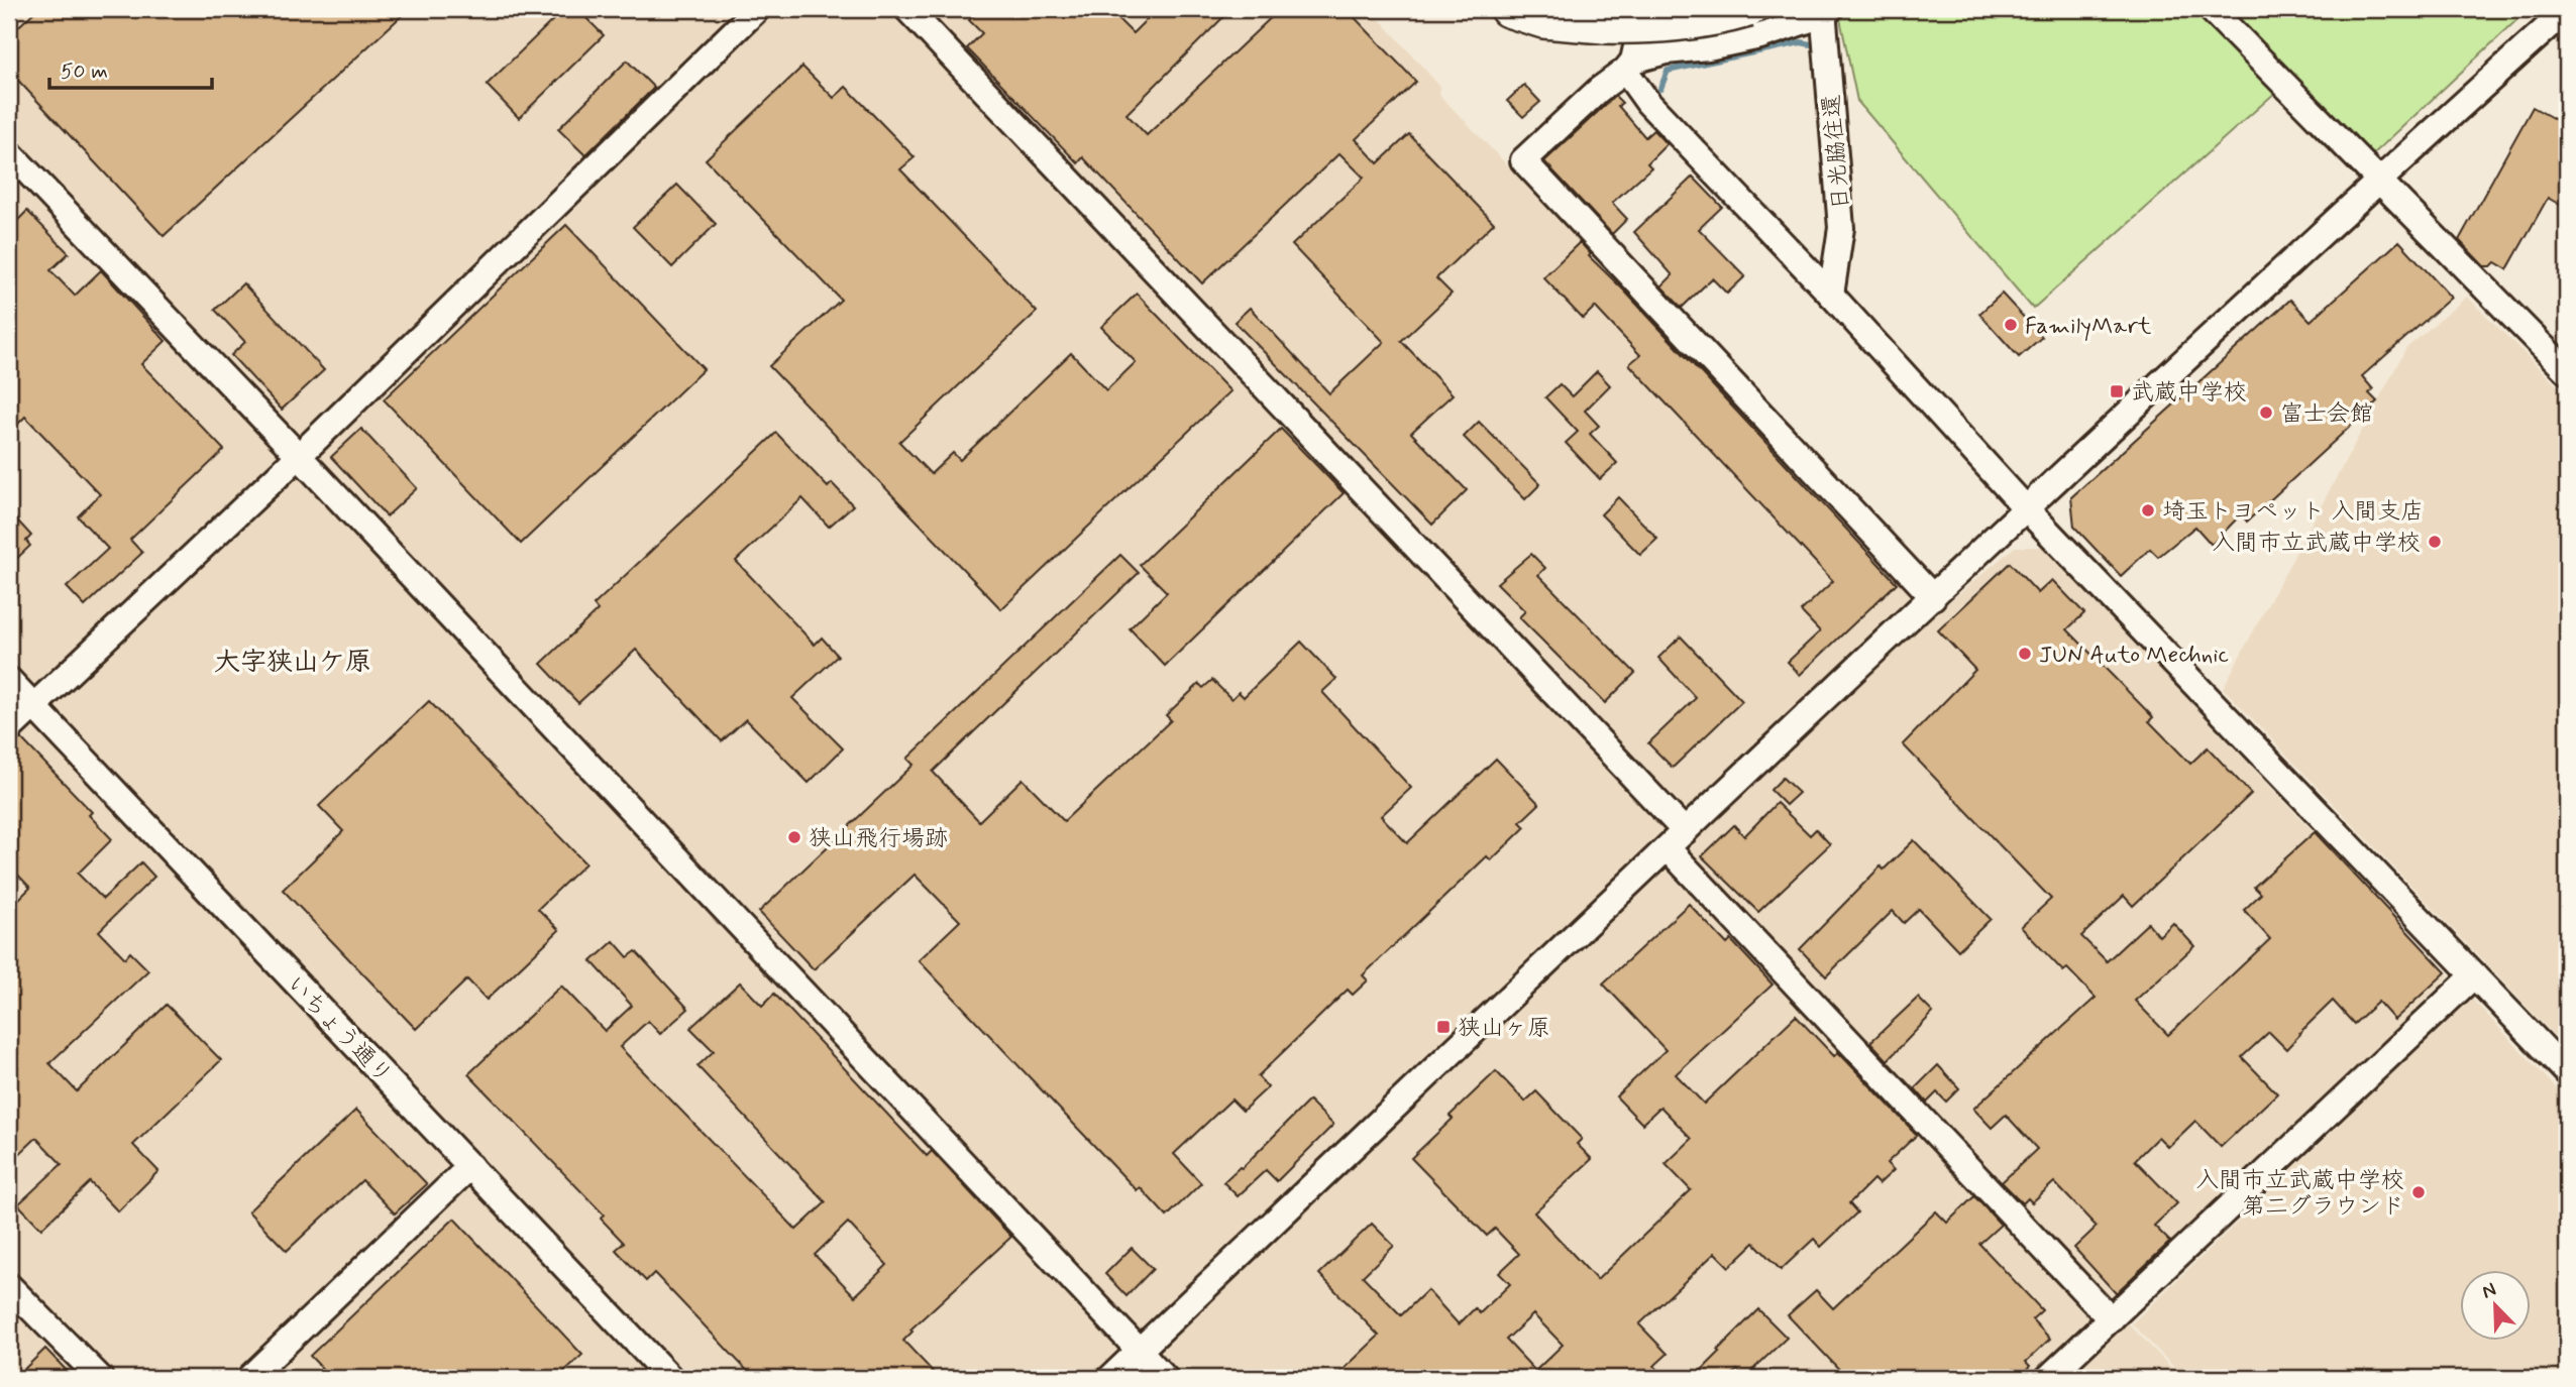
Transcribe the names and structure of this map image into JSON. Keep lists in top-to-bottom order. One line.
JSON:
{"streets":{"street":["日光脇往還","いちょう通り"]},"districts":["大字狭山ケ原"],"places":{"other":["FamilyMart","富士会館","埼玉トヨペット 入間支店","入間市立武蔵中学校","JUN Auto Mechnic","狭山飛行場跡","入間市立武蔵中学校 第二グラウンド"],"transit":["武蔵中学校","狭山ヶ原"]},"scale_bar":"50 m","north":"top left"}
